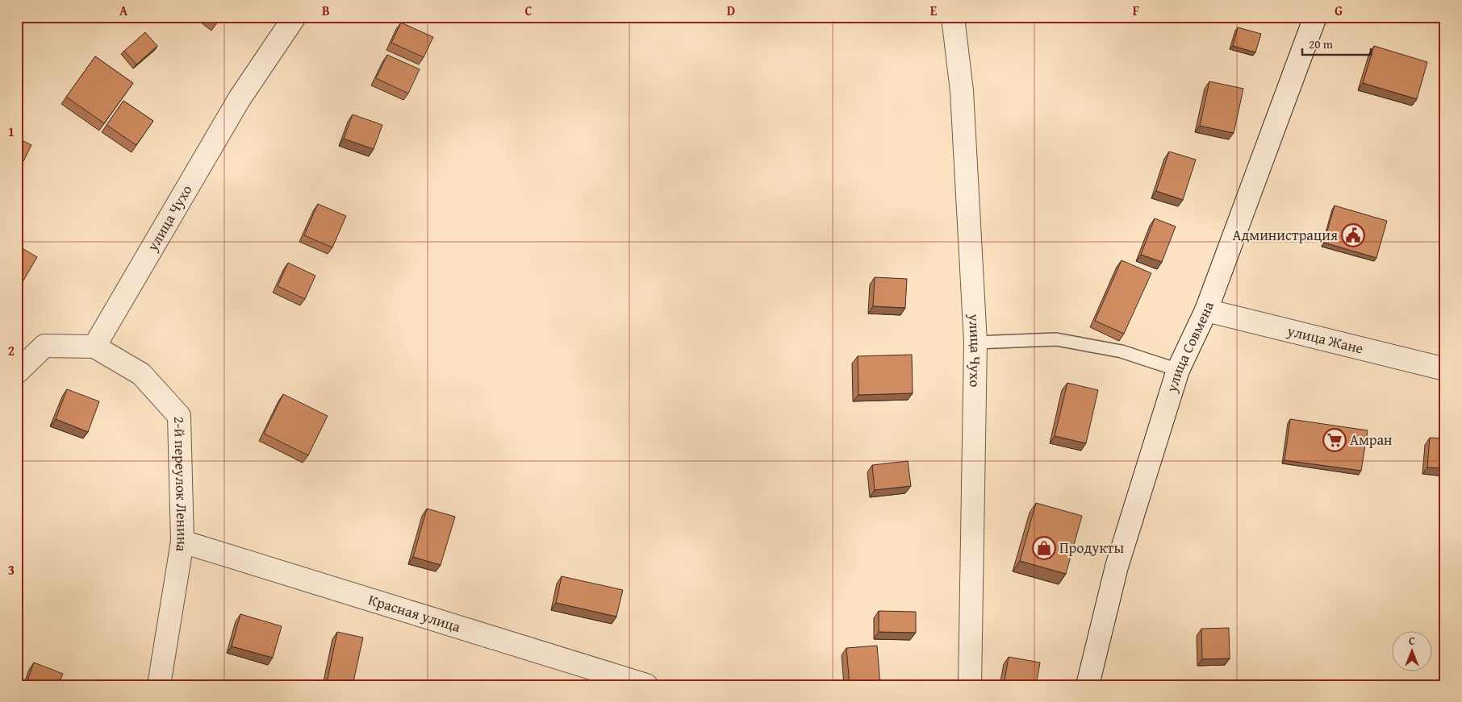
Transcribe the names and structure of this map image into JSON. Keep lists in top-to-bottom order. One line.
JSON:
{"streets":{"street":["улица Чухо","улица Жане","улица Совмена","2-й переулок Ленина","Красная улица"]},"crossings":[["улица Чухо","2-й переулок Ленина"],["улица Жане","улица Совмена"],["2-й переулок Ленина","Красная улица"]],"places":{"public building":["Администрация"],"supermarket":["Амран"],"shop":["Продукты"]},"scale_bar":"20 m","north":"top","grid":{"columns":["A","B","C","D","E","F","G"],"rows":["1","2","3"]}}
